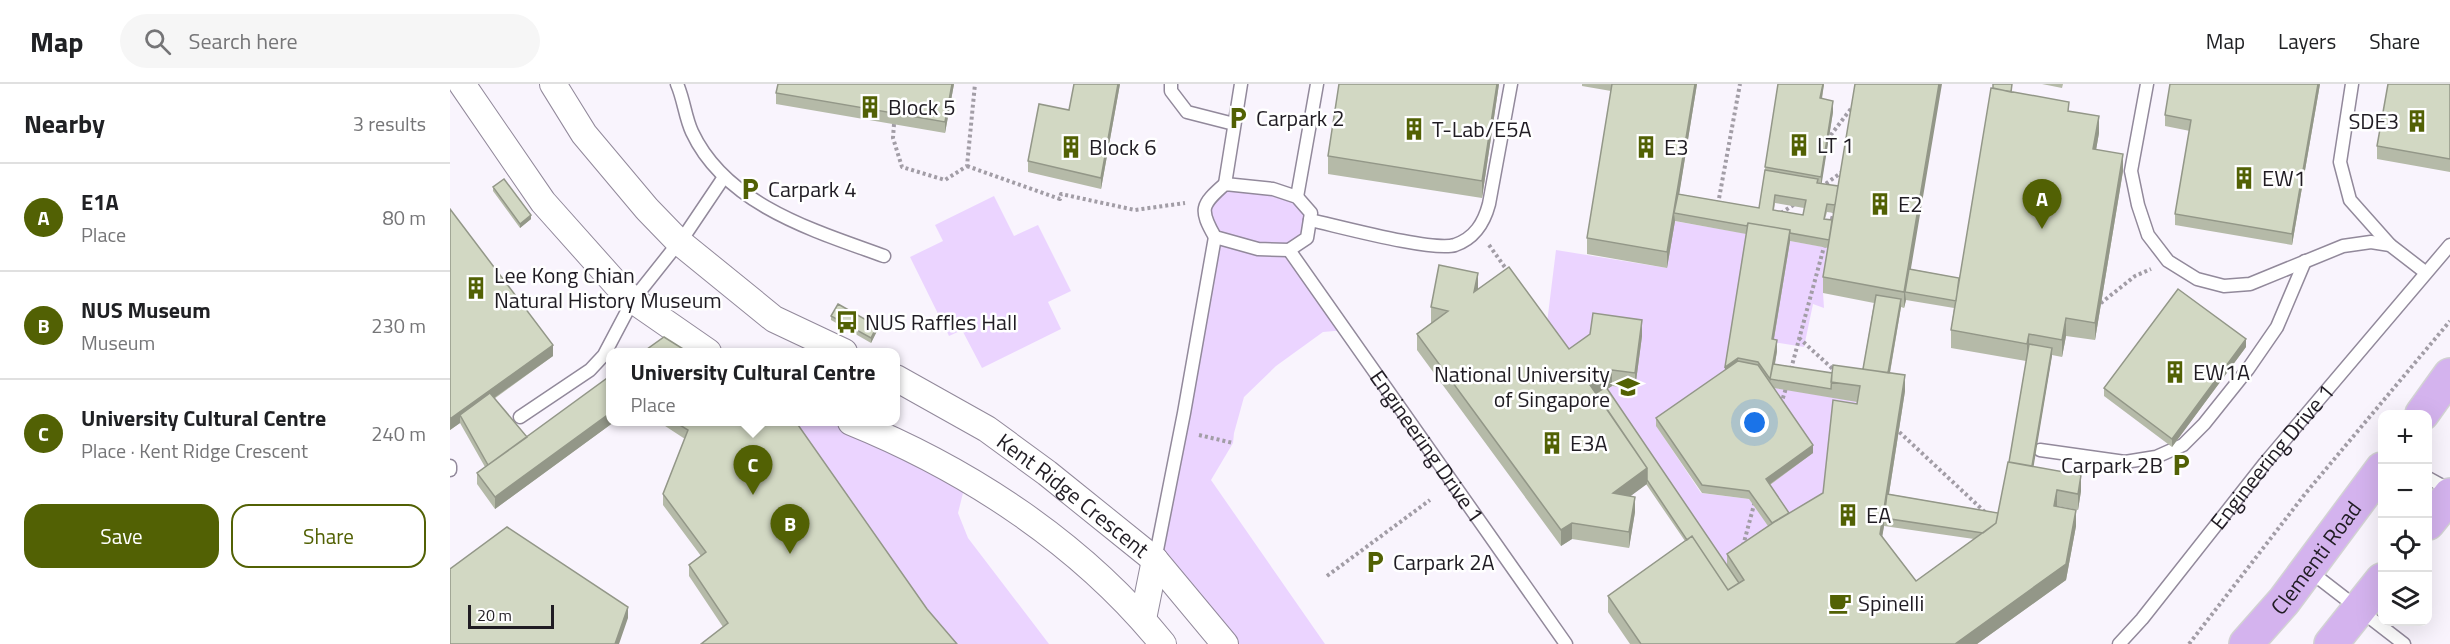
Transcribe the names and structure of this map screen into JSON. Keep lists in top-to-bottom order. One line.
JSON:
{"streets":{"main road":["Clementi Road"],"street":["Kent Ridge Crescent"],"lane":["Engineering Drive 1"]},"places":{"building":["Block 5","SDE3","T-Lab/E5A","LT 1","Block 6","E3","EW1","E2","Lee Kong Chian Natural History Museum","EW1A","E3A","EA"],"parking":["Carpark 2","Carpark 4","Carpark 2B","Carpark 2A"],"bus stop":["NUS Raffles Hall"],"school or university":["National University of Singapore"],"cafe":["Spinelli"]},"scale_bar":"20 m","page":{"header":"Map","search":"Search here","nav":["Map","Layers","Share"],"heading":["Nearby","3 results"],"list":[{"mark":"A","name":"E1A","note":"Place","value":"80 m"},{"mark":"B","name":"NUS Museum","note":"Museum","value":"230 m"},{"mark":"C","name":"University Cultural Centre","note":"Place · Kent Ridge Crescent","value":"240 m"}],"pins":["A","C","B"],"popup":["University Cultural Centre","Place"],"map_buttons":["+","−"],"buttons":["Save","Share"],"scale":"20 m"}}
